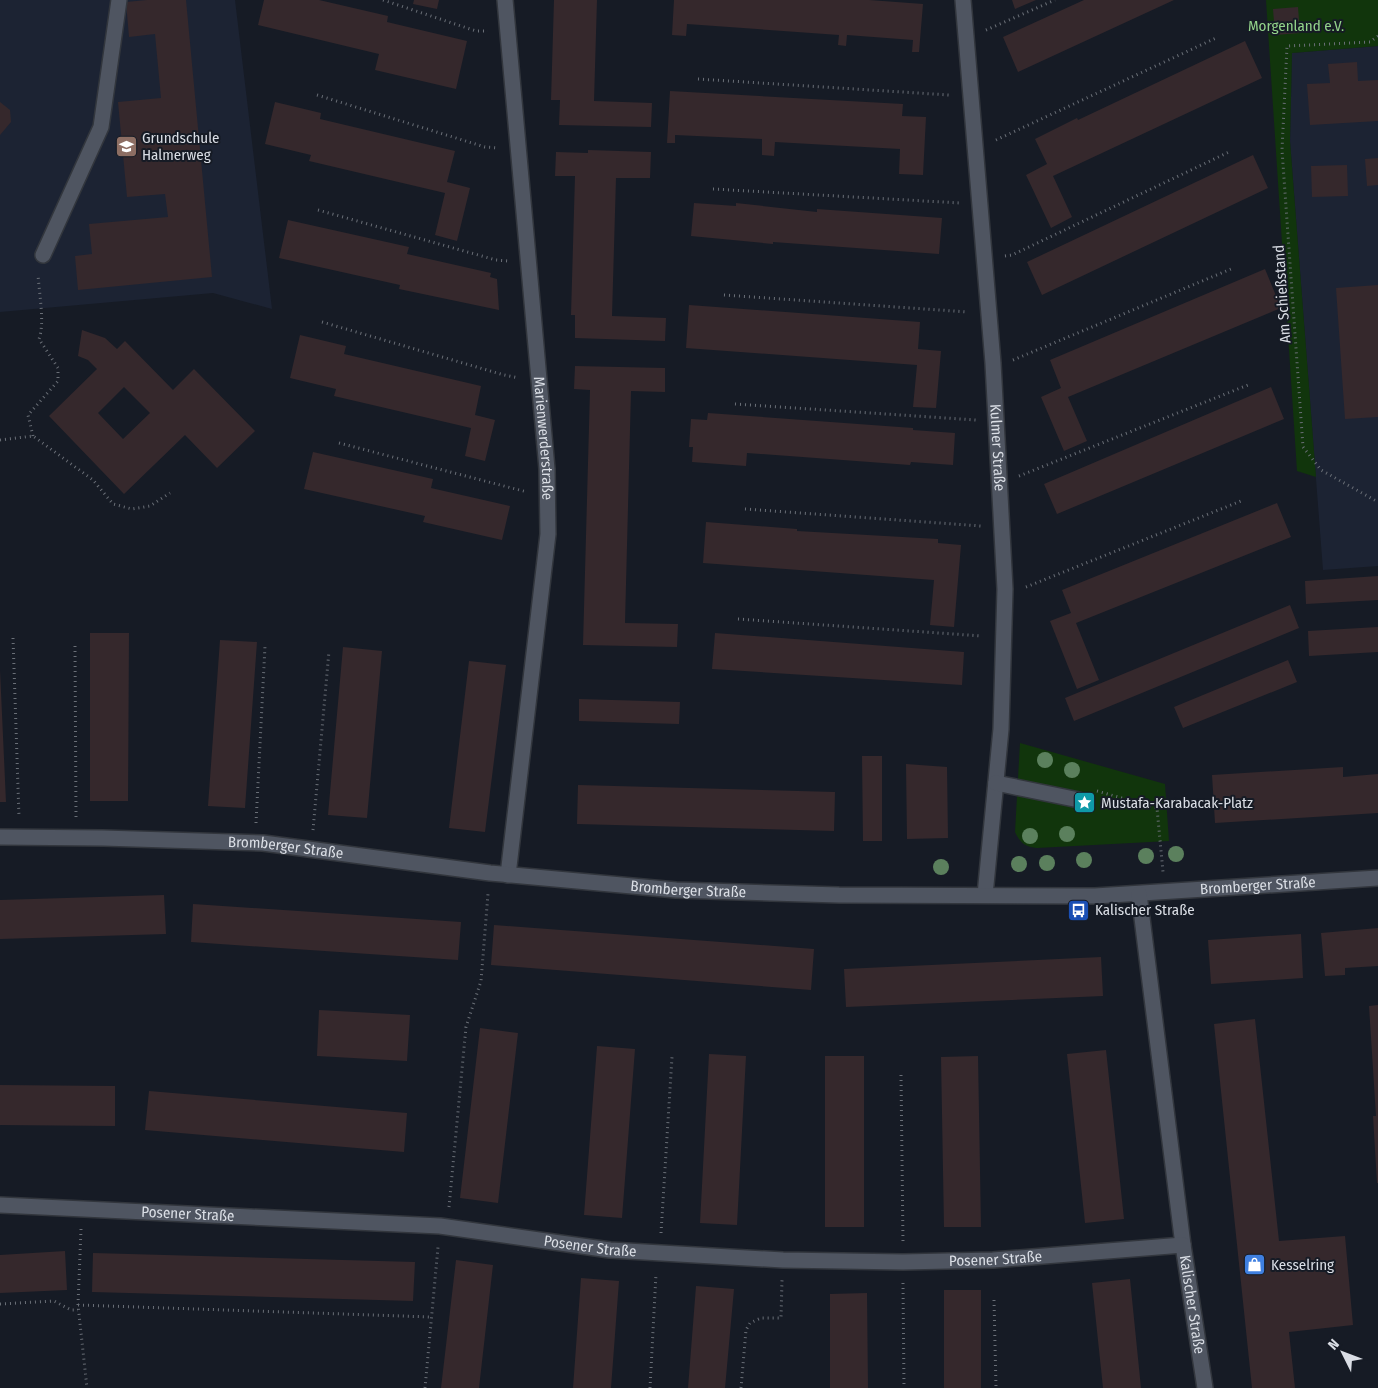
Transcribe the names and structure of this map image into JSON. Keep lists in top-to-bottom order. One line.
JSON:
{"streets":{"street":["Marienwerderstraße","Kulmer Straße","Bromberger Straße","Posener Straße","Kalischer Straße"],"path":["Am Schießstand"]},"crossings":[["Marienwerderstraße","Bromberger Straße"],["Kulmer Straße","Bromberger Straße"],["Bromberger Straße","Kalischer Straße"],["Posener Straße","Kalischer Straße"]],"parks":["Morgenland e.V."],"places":{"school or university":["Grundschule Halmerweg"],"place":["Mustafa-Karabacak-Platz"],"bus stop":["Kalischer Straße"],"shop":["Kesselring"]},"north":"top left"}
